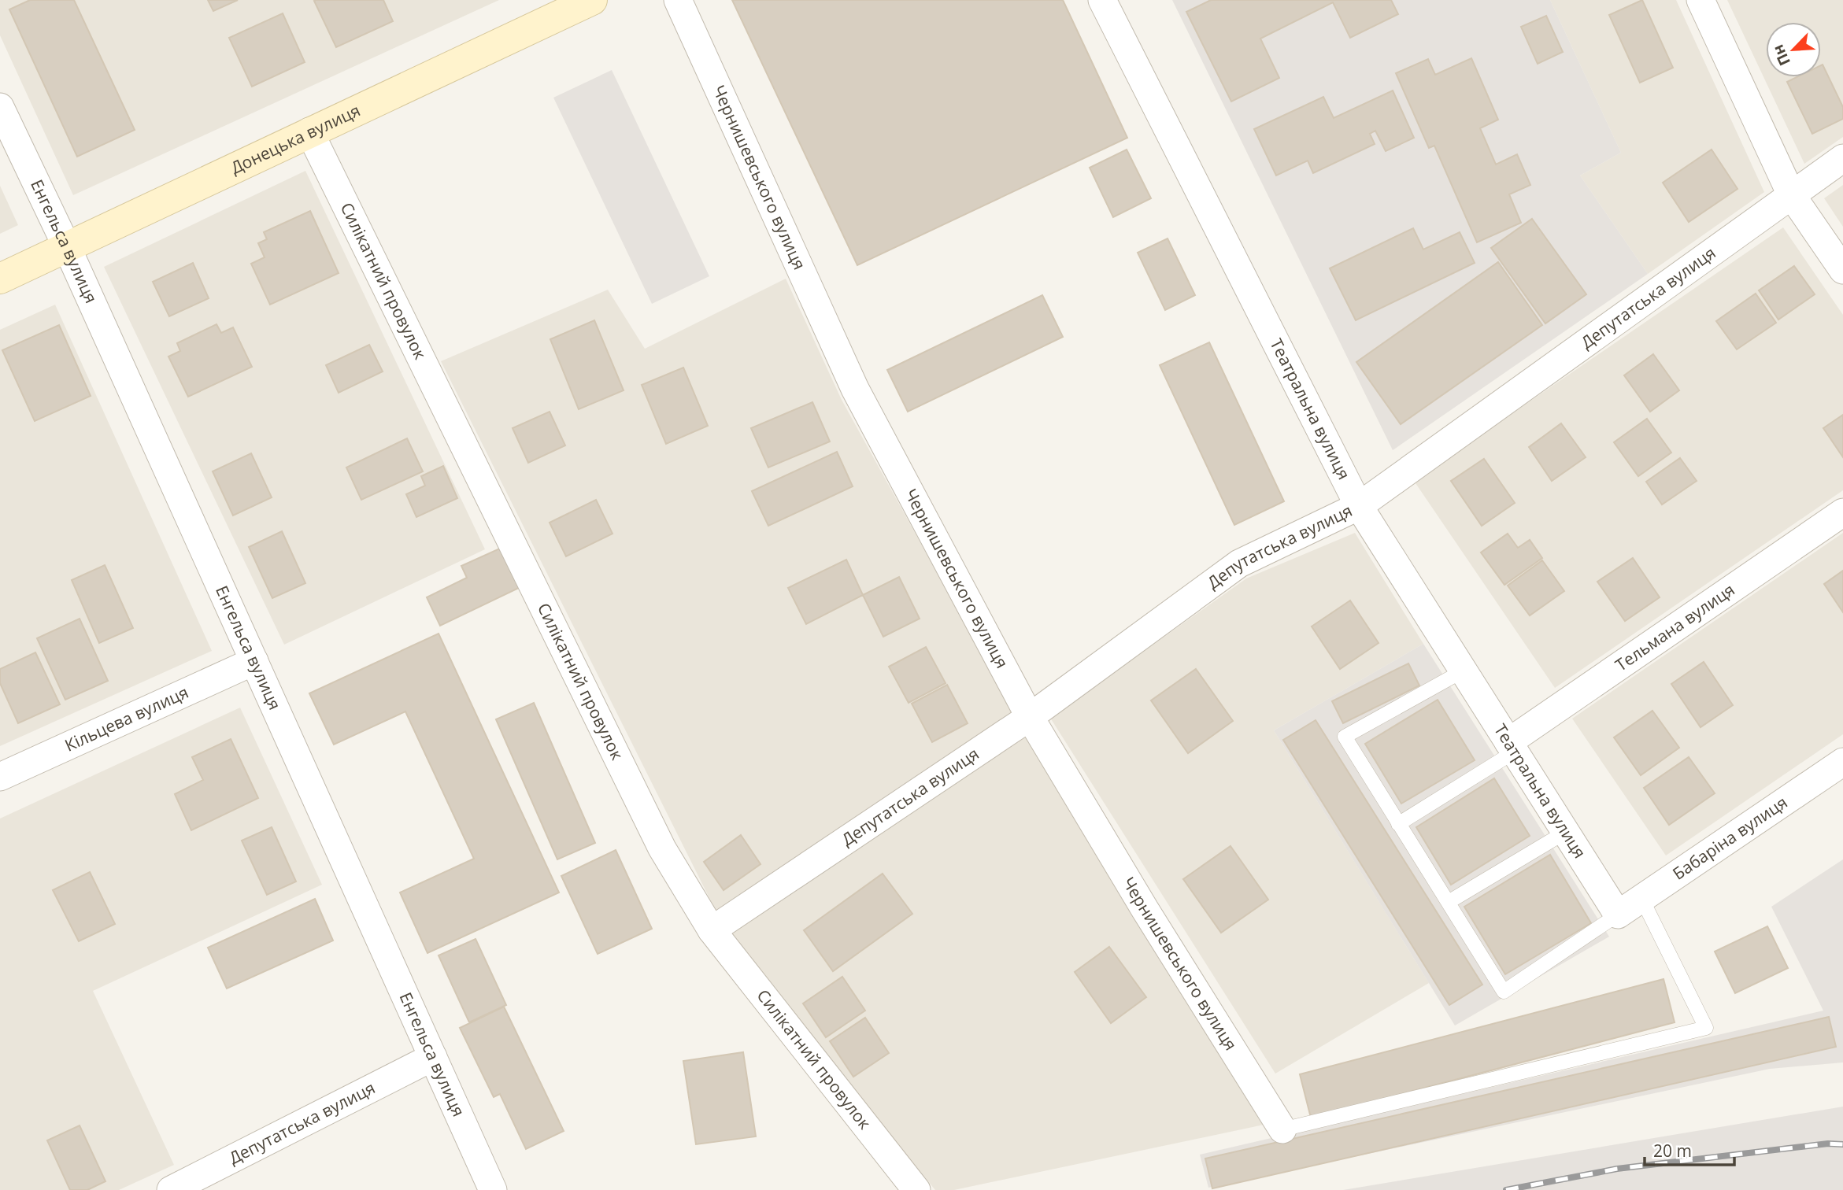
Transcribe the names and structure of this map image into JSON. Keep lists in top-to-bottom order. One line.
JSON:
{"streets":{"street":["Донецька вулиця","Чернишевського вулиця","Енгельса вулиця","Силікатний провулок","Депутатська вулиця","Театральна вулиця","Тельмана вулиця","Кільцева вулиця","Бабаріна вулиця"]},"crossings":[["Донецька вулиця","Енгельса вулиця"],["Донецька вулиця","Силікатний провулок"],["Чернишевського вулиця","Депутатська вулиця"],["Енгельса вулиця","Депутатська вулиця"],["Енгельса вулиця","Кільцева вулиця"],["Силікатний провулок","Депутатська вулиця"],["Депутатська вулиця","Театральна вулиця"],["Театральна вулиця","Тельмана вулиця"],["Театральна вулиця","Бабаріна вулиця"]],"scale_bar":"20 m","north":"bottom left"}
